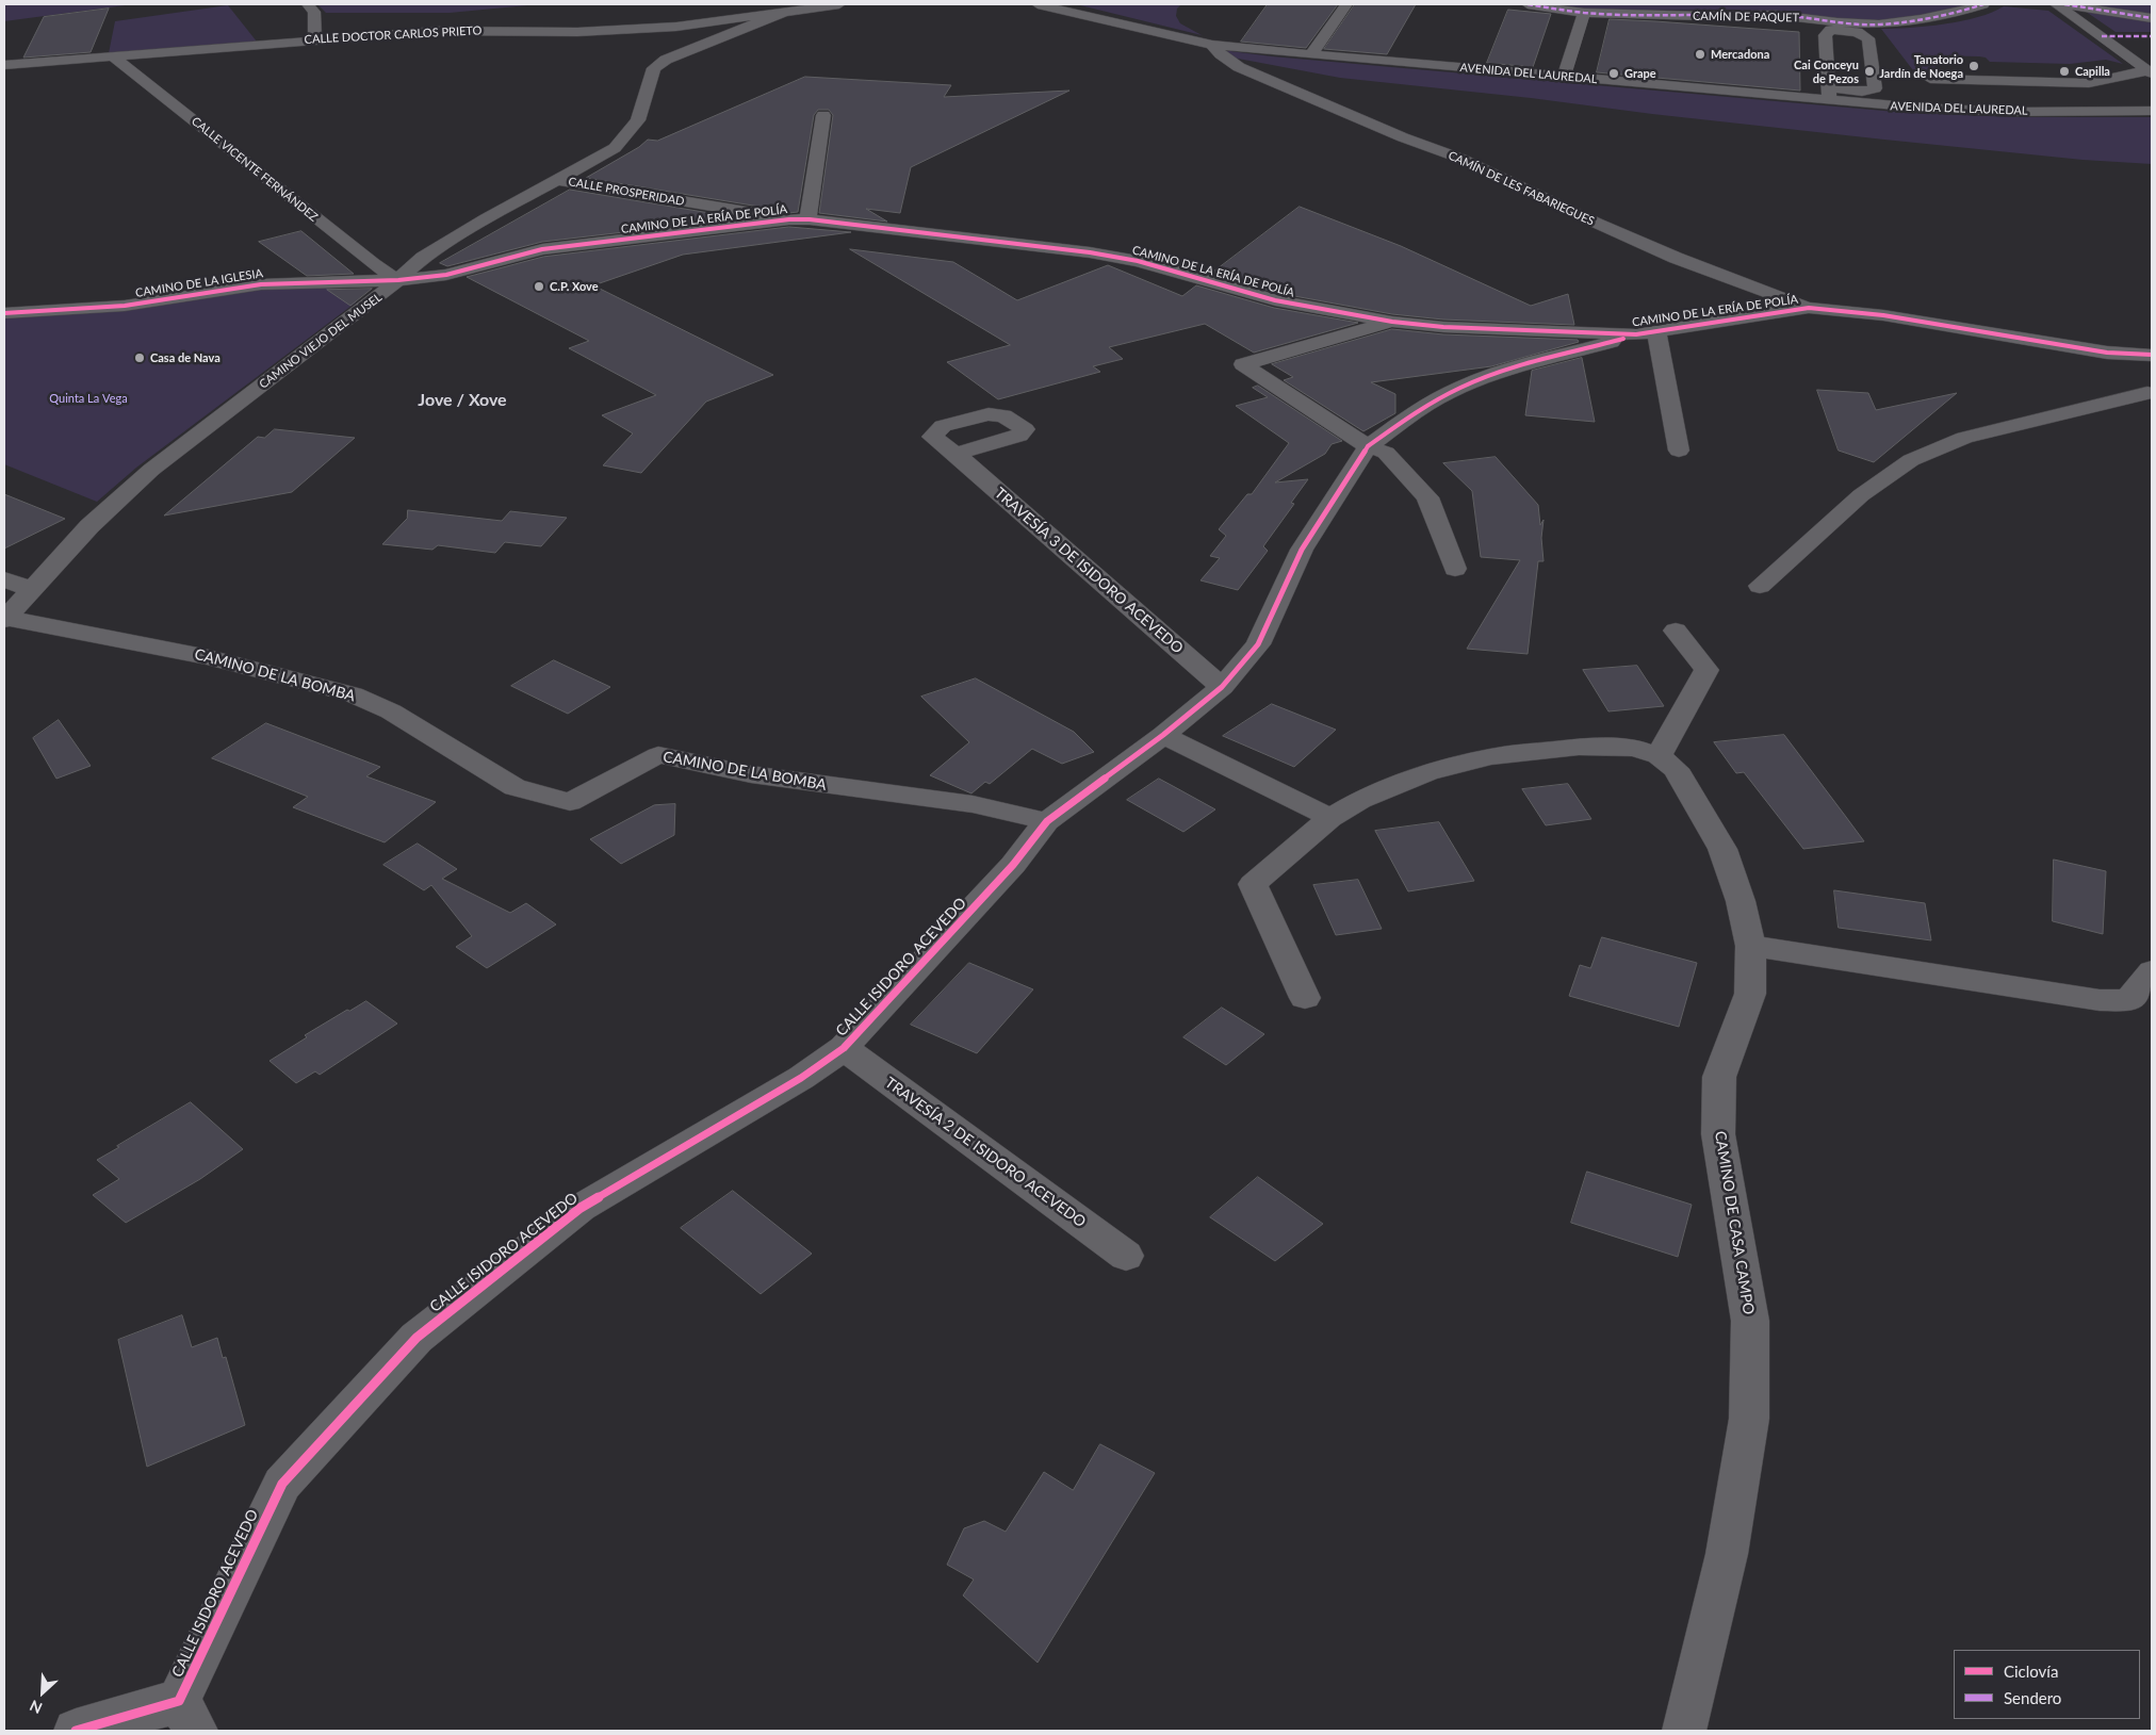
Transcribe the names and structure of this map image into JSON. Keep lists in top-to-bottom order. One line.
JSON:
{"streets":{"street":["CAMÍN DE PAQUET","CALLE DOCTOR CARLOS PRIETO","AVENIDA DEL LAUREDAL","CALLE VICENTE FERNÁNDEZ","CAMÍN DE LES FABARIEGUES","CALLE PROSPERIDAD","CAMINO DE LA ERÍA DE POLÍA","CAMINO DE LA IGLESIA","CAMINO VIEJO DEL MUSEL","TRAVESÍA 3 DE ISIDORO ACEVEDO","CAMINO DE LA BOMBA","CALLE ISIDORO ACEVEDO","TRAVESÍA 2 DE ISIDORO ACEVEDO","CAMINO DE CASA CAMPO"]},"crossings":[["CALLE DOCTOR CARLOS PRIETO","CALLE VICENTE FERNÁNDEZ"],["CALLE DOCTOR CARLOS PRIETO","CAMINO VIEJO DEL MUSEL"],["AVENIDA DEL LAUREDAL","CAMÍN DE LES FABARIEGUES"],["CALLE VICENTE FERNÁNDEZ","CAMINO DE LA ERÍA DE POLÍA"],["CALLE VICENTE FERNÁNDEZ","CAMINO DE LA IGLESIA"],["CALLE VICENTE FERNÁNDEZ","CAMINO VIEJO DEL MUSEL"],["CAMÍN DE LES FABARIEGUES","CAMINO DE LA ERÍA DE POLÍA"],["CALLE PROSPERIDAD","CAMINO DE LA ERÍA DE POLÍA"],["CALLE PROSPERIDAD","CAMINO VIEJO DEL MUSEL"],["CAMINO DE LA ERÍA DE POLÍA","CAMINO DE LA IGLESIA"],["CAMINO DE LA ERÍA DE POLÍA","CAMINO VIEJO DEL MUSEL"],["CAMINO DE LA ERÍA DE POLÍA","CALLE ISIDORO ACEVEDO"],["CAMINO DE LA IGLESIA","CAMINO VIEJO DEL MUSEL"],["CAMINO VIEJO DEL MUSEL","CAMINO DE LA BOMBA"],["TRAVESÍA 3 DE ISIDORO ACEVEDO","CALLE ISIDORO ACEVEDO"],["CAMINO DE LA BOMBA","CALLE ISIDORO ACEVEDO"],["CALLE ISIDORO ACEVEDO","TRAVESÍA 2 DE ISIDORO ACEVEDO"]],"districts":["Jove / Xove"],"parks":["Quinta La Vega"],"places":["Mercadona","Tanatorio Jardín de Noega","Cai Conceyu de Pezos","Capilla","Grape","C.P. Xove","Casa de Nava"],"legend":["Ciclovía","Sendero"],"north":"bottom left"}
